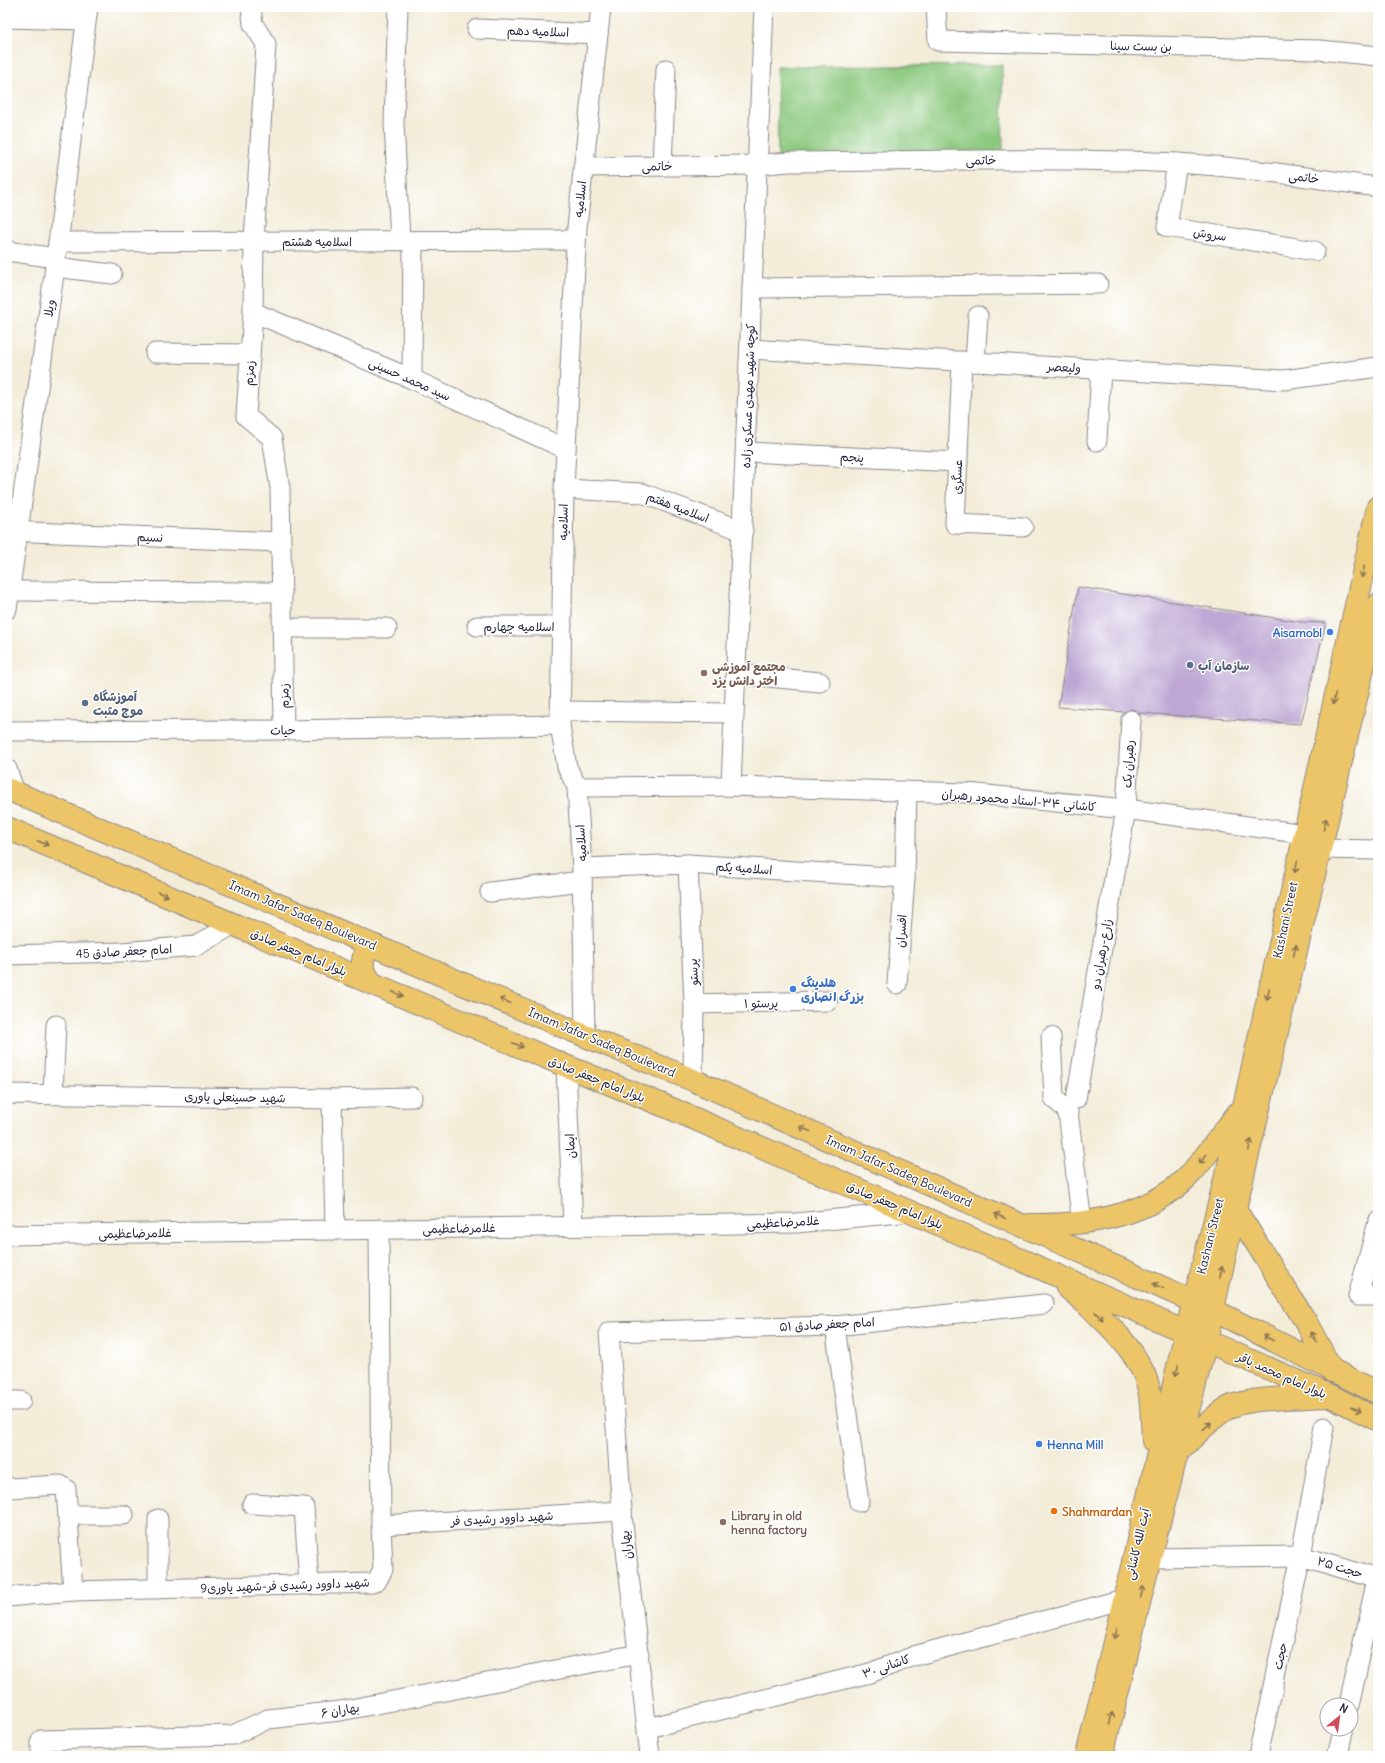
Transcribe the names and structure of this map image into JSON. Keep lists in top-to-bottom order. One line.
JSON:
{"streets":{"main road":["Imam Jafar Sadeq Boulevard","Kashani Street","بلوار امام جعفر صادق","بلوار امام محمد باقر","آیت الله کاشانی"],"street":["اسلامیه دهم","بن بست سینا","خاتمی","اسلامیه","سروش","اسلامیه هشتم","ویلا","ولیعصر","زمزم","سید محمد حسینی","کوچه شهید مهدی عسکری زاده","پنجم","عسگری","اسلامیه هفتم","نسیم","اسلامیه چهارم","حیات","رهبران یک","کاشانی ۳۴-استاد محمود رهبران","اسلامیه یکم","افسران","امام جعفر صادق 45","زارع-رهبران دو","پرستو","پرستو ۱","شهید حسینعلی یاوری","ایمان","غلامرضاعظیمی","امام جعفر صادق ۵۱","شهید داوود رشیدی فر","بهاران","حجت ۲۵","شهید داوود رشیدی فر-شهید یاوری9","حجت","کاشانی ۳۰","بهاران ۶"]},"crossings":[["اسلامیه دهم","اسلامیه"],["خاتمی","اسلامیه"],["خاتمی","سروش"],["خاتمی","کوچه شهید مهدی عسکری زاده"],["اسلامیه","اسلامیه هشتم"],["اسلامیه","سید محمد حسینی"],["اسلامیه","اسلامیه هفتم"],["اسلامیه","اسلامیه چهارم"],["اسلامیه","حیات"],["اسلامیه","کاشانی ۳۴-استاد محمود رهبران"],["اسلامیه","اسلامیه یکم"],["اسلامیه","Imam Jafar Sadeq Boulevard"],["اسلامیه هشتم","ویلا"],["اسلامیه هشتم","زمزم"],["ویلا","نسیم"],["ولیعصر","کوچه شهید مهدی عسکری زاده"],["ولیعصر","عسگری"],["زمزم","سید محمد حسینی"],["زمزم","نسیم"],["زمزم","حیات"],["کوچه شهید مهدی عسکری زاده","پنجم"],["کوچه شهید مهدی عسکری زاده","اسلامیه هفتم"],["کوچه شهید مهدی عسکری زاده","حیات"],["کوچه شهید مهدی عسکری زاده","کاشانی ۳۴-استاد محمود رهبران"],["پنجم","عسگری"],["رهبران یک","کاشانی ۳۴-استاد محمود رهبران"],["رهبران یک","زارع-رهبران دو"],["کاشانی ۳۴-استاد محمود رهبران","Kashani Street"],["کاشانی ۳۴-استاد محمود رهبران","افسران"],["کاشانی ۳۴-استاد محمود رهبران","زارع-رهبران دو"],["اسلامیه یکم","افسران"],["اسلامیه یکم","پرستو"],["Imam Jafar Sadeq Boulevard","Kashani Street"],["Imam Jafar Sadeq Boulevard","پرستو"],["Imam Jafar Sadeq Boulevard","بلوار امام محمد باقر"],["Kashani Street","بلوار امام جعفر صادق"],["Kashani Street","بلوار امام محمد باقر"],["Kashani Street","آیت الله کاشانی"],["امام جعفر صادق 45","بلوار امام جعفر صادق"],["بلوار امام جعفر صادق","ایمان"],["بلوار امام جعفر صادق","غلامرضاعظیمی"],["بلوار امام جعفر صادق","بلوار امام محمد باقر"],["بلوار امام جعفر صادق","آیت الله کاشانی"],["پرستو","پرستو ۱"],["ایمان","غلامرضاعظیمی"],["غلامرضاعظیمی","شهید داوود رشیدی فر-شهید یاوری9"],["امام جعفر صادق ۵۱","بهاران"],["بلوار امام محمد باقر","آیت الله کاشانی"],["شهید داوود رشیدی فر","بهاران"],["شهید داوود رشیدی فر","شهید داوود رشیدی فر-شهید یاوری9"],["آیت الله کاشانی","کاشانی ۳۰"],["بهاران","کاشانی ۳۰"],["بهاران","بهاران ۶"],["حجت ۲۵","حجت"]],"one_way":["Imam Jafar Sadeq Boulevard","بلوار امام جعفر صادق"],"places":["Aisamobl","سازمان آب","مجتمع آموزشی اختر دانش یزد","آموزشگاه موج مثبت","هلدینگ بزرگ انصاری","Henna Mill","Shahmardan","Library in old henna factory"],"north":"top right"}
